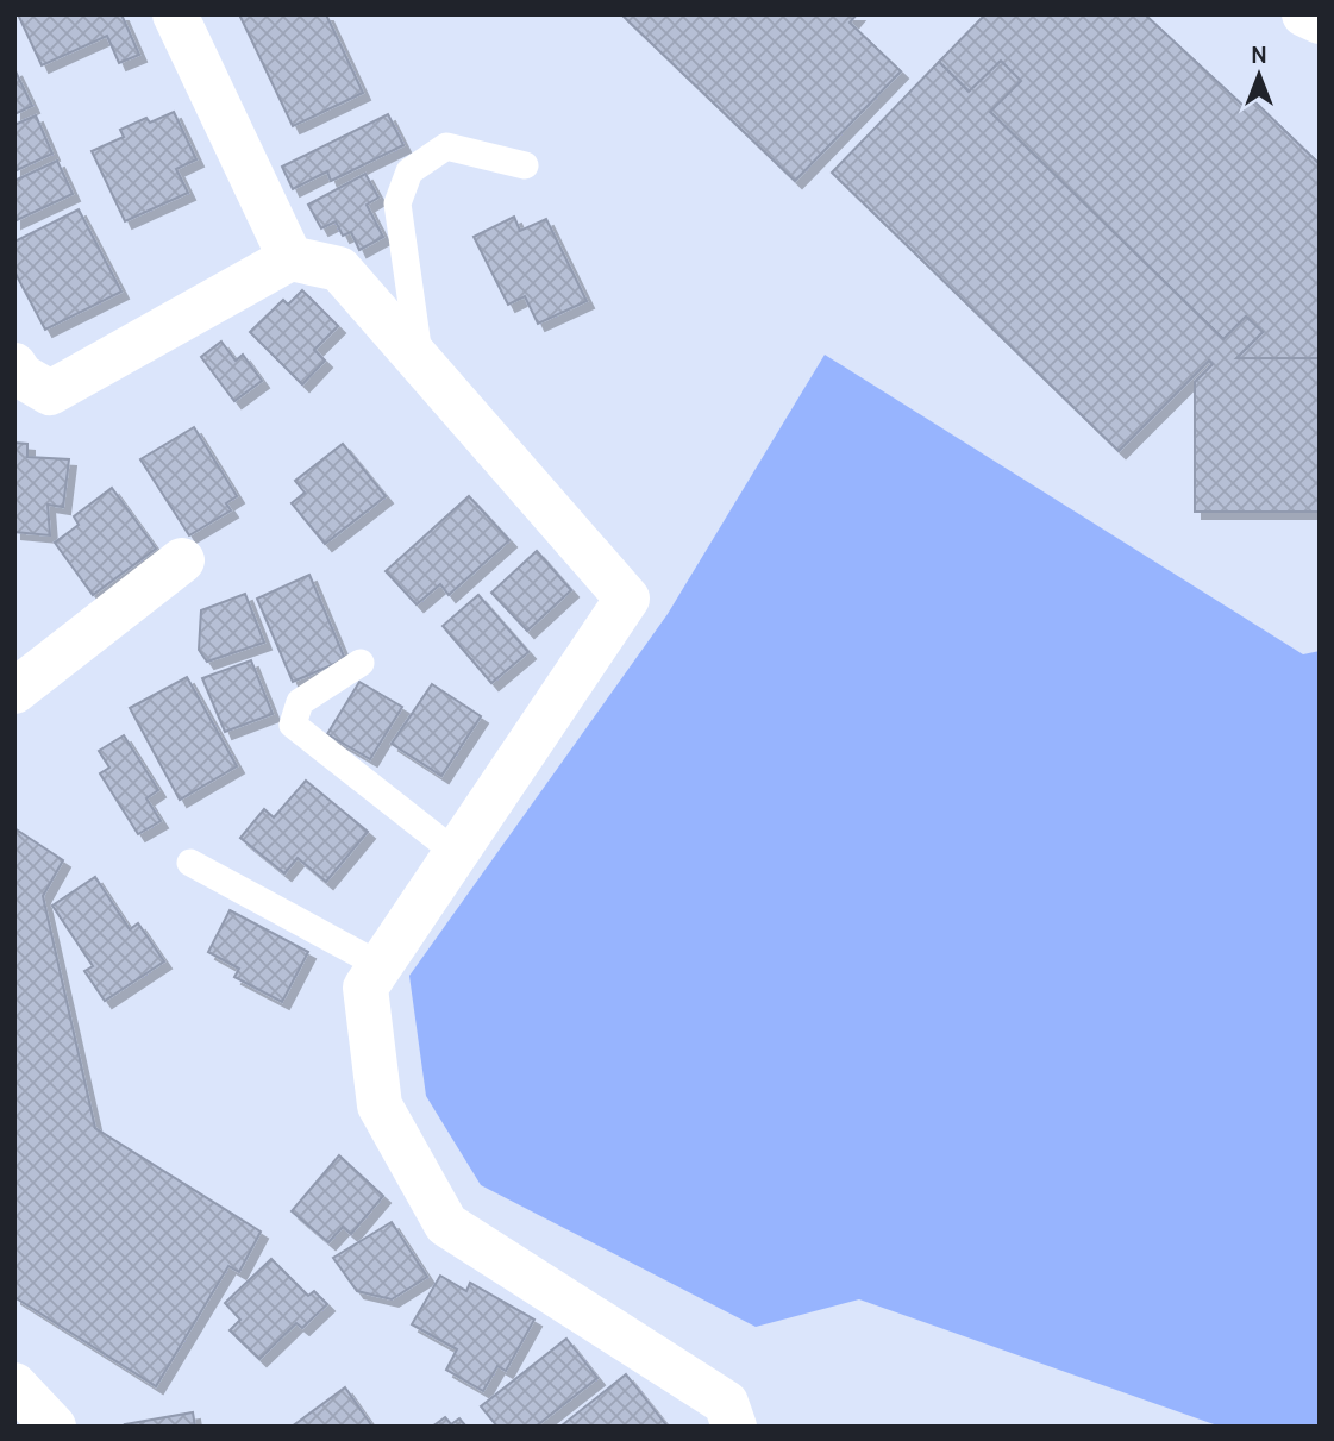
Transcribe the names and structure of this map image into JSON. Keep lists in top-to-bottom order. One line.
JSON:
{"north":"top"}
